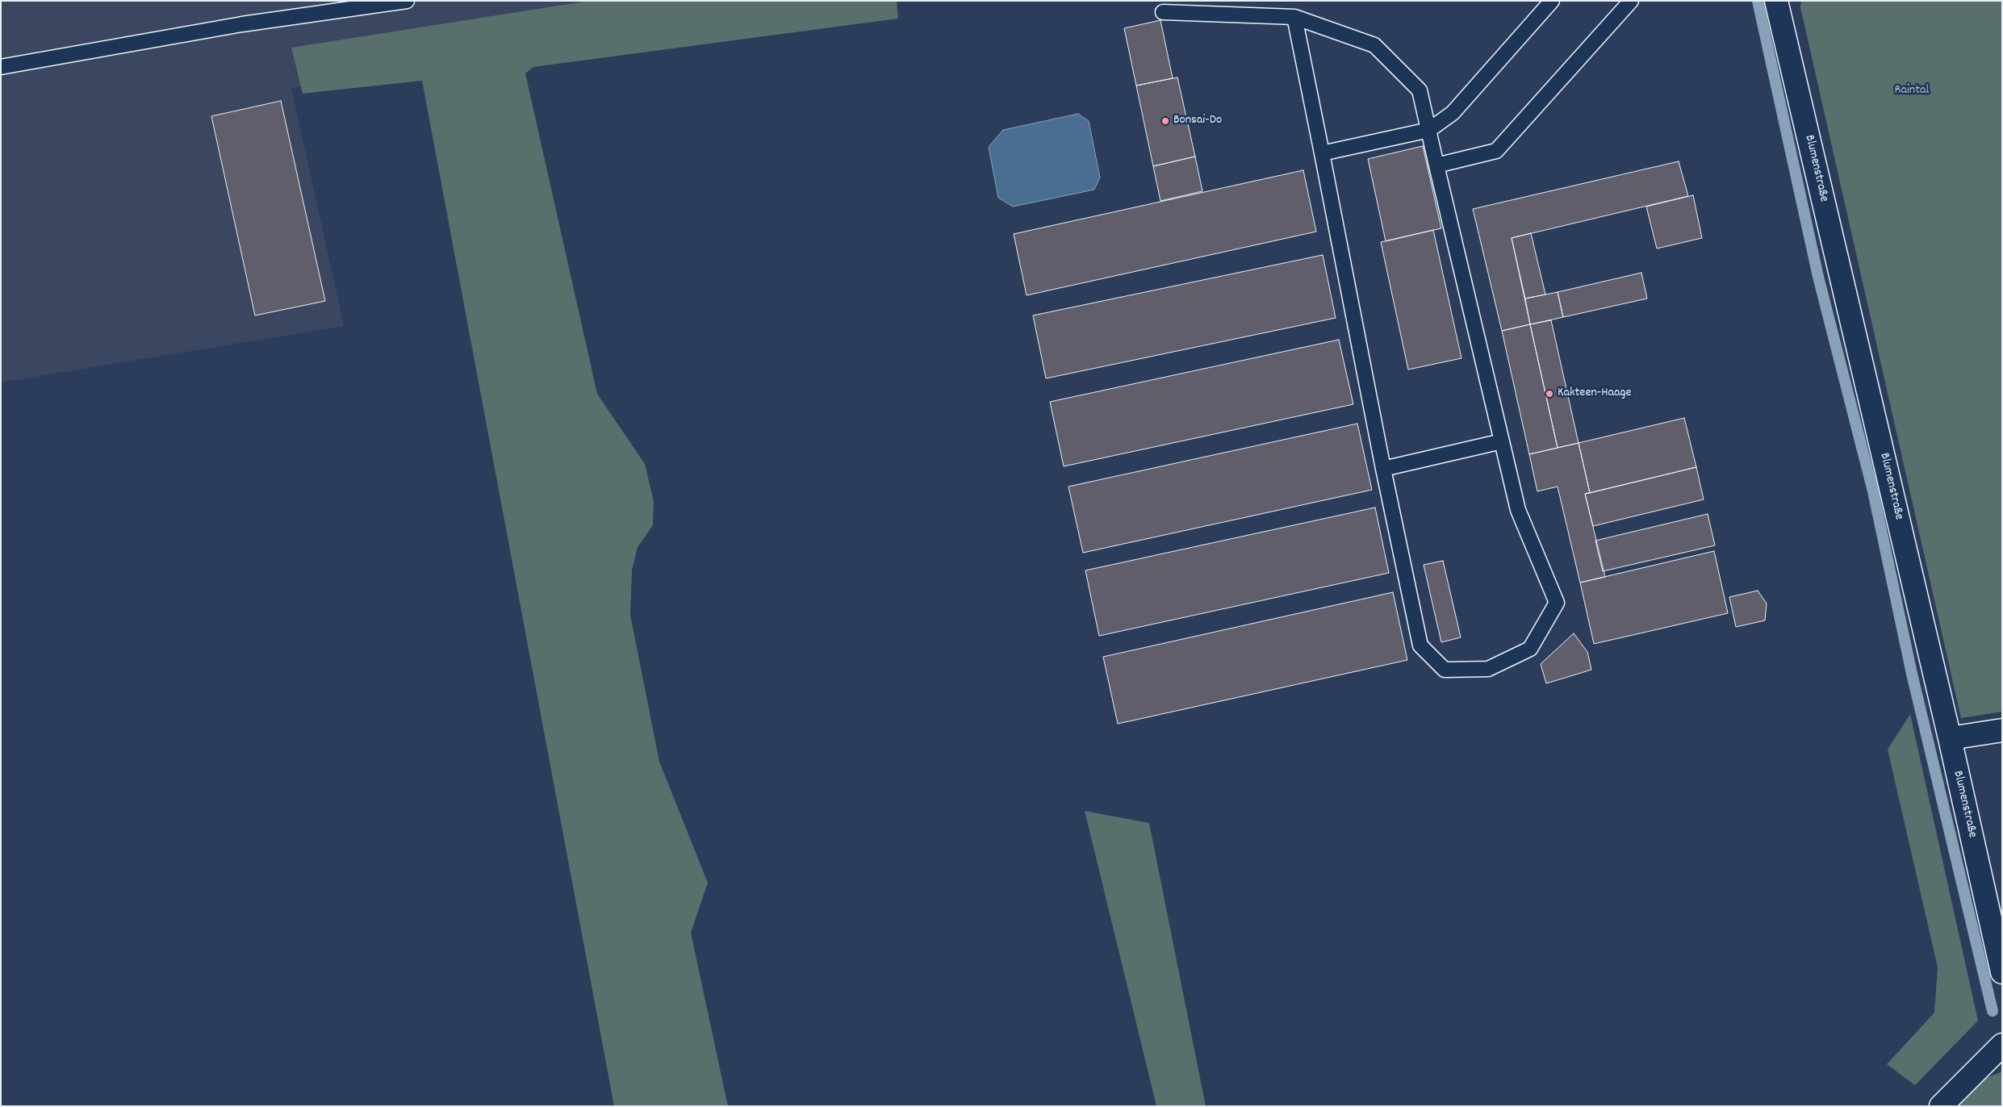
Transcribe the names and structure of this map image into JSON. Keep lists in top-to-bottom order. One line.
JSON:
{"streets":{"street":["Blumenstraße"]},"parks":["Raintal"],"places":["Bonsai-Do","Kakteen-Haage"]}
